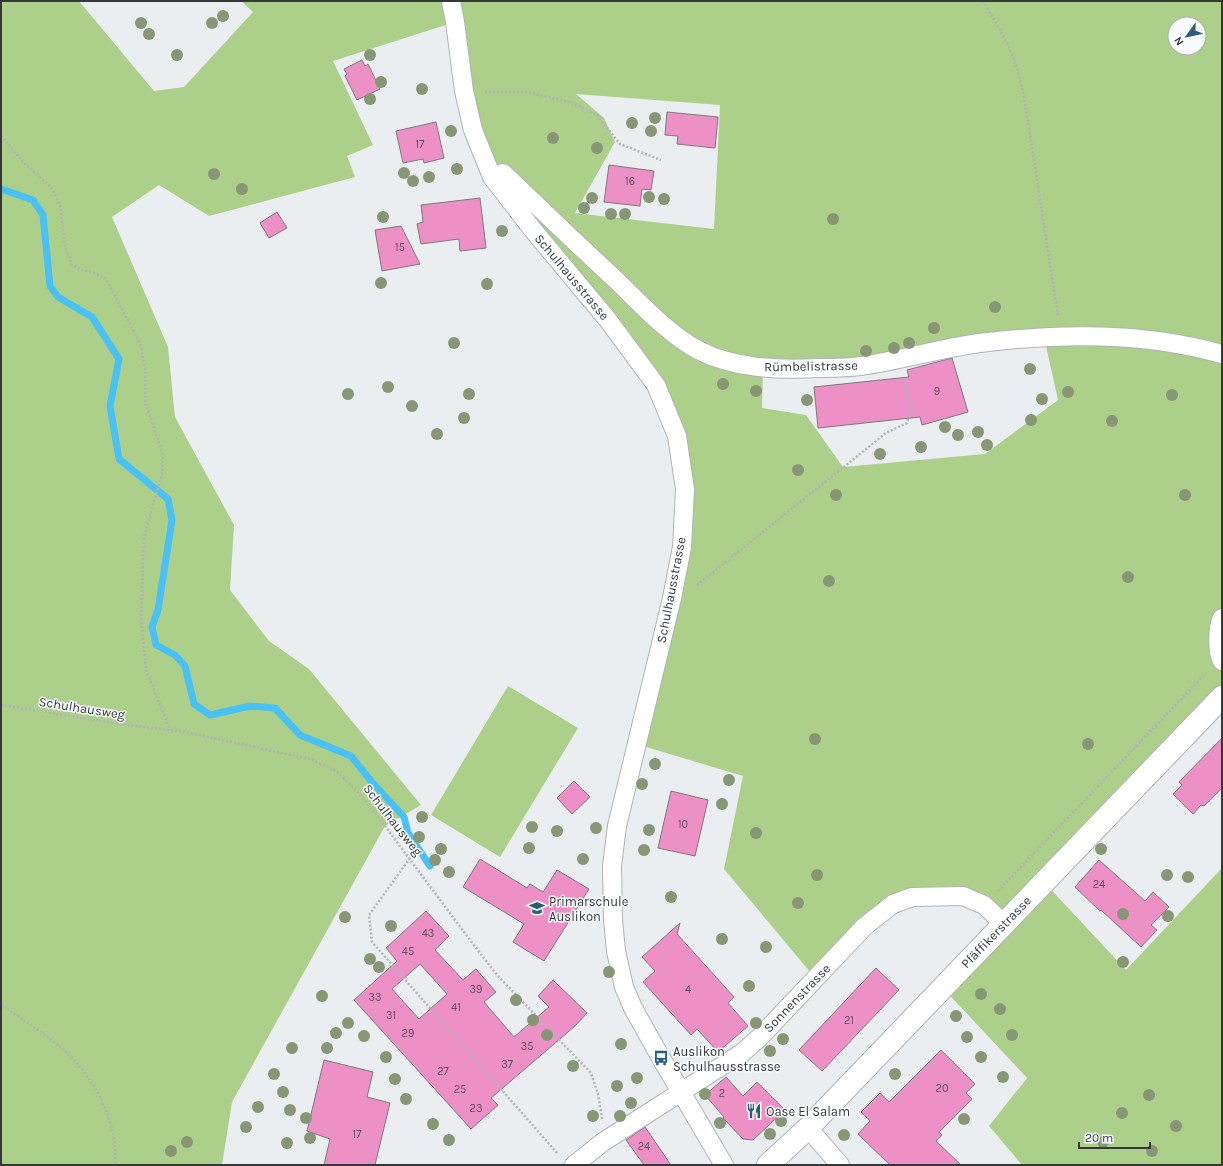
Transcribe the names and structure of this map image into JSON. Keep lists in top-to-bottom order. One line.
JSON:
{"streets":{"main road":["Pfäffikerstrasse"],"street":["Schulhausstrasse","Rümbelistrasse","Sonnenstrasse"],"path":["Schulhausweg"]},"crossings":[["Schulhausstrasse","Rümbelistrasse"],["Schulhausstrasse","Sonnenstrasse"],["Schulhausweg","Sonnenstrasse"],["Pfäffikerstrasse","Sonnenstrasse"]],"places":{"school or university":["Primarschule Auslikon"],"bus stop":["Auslikon Schulhausstrasse"],"restaurant":["Oase El Salam"]},"house_numbers":["17","16","15","9","10","24","43","45","39","4","33","41","31","21","29","35","37","27","20","25","2","23","17","24"],"scale_bar":"20 m","north":"bottom left"}
